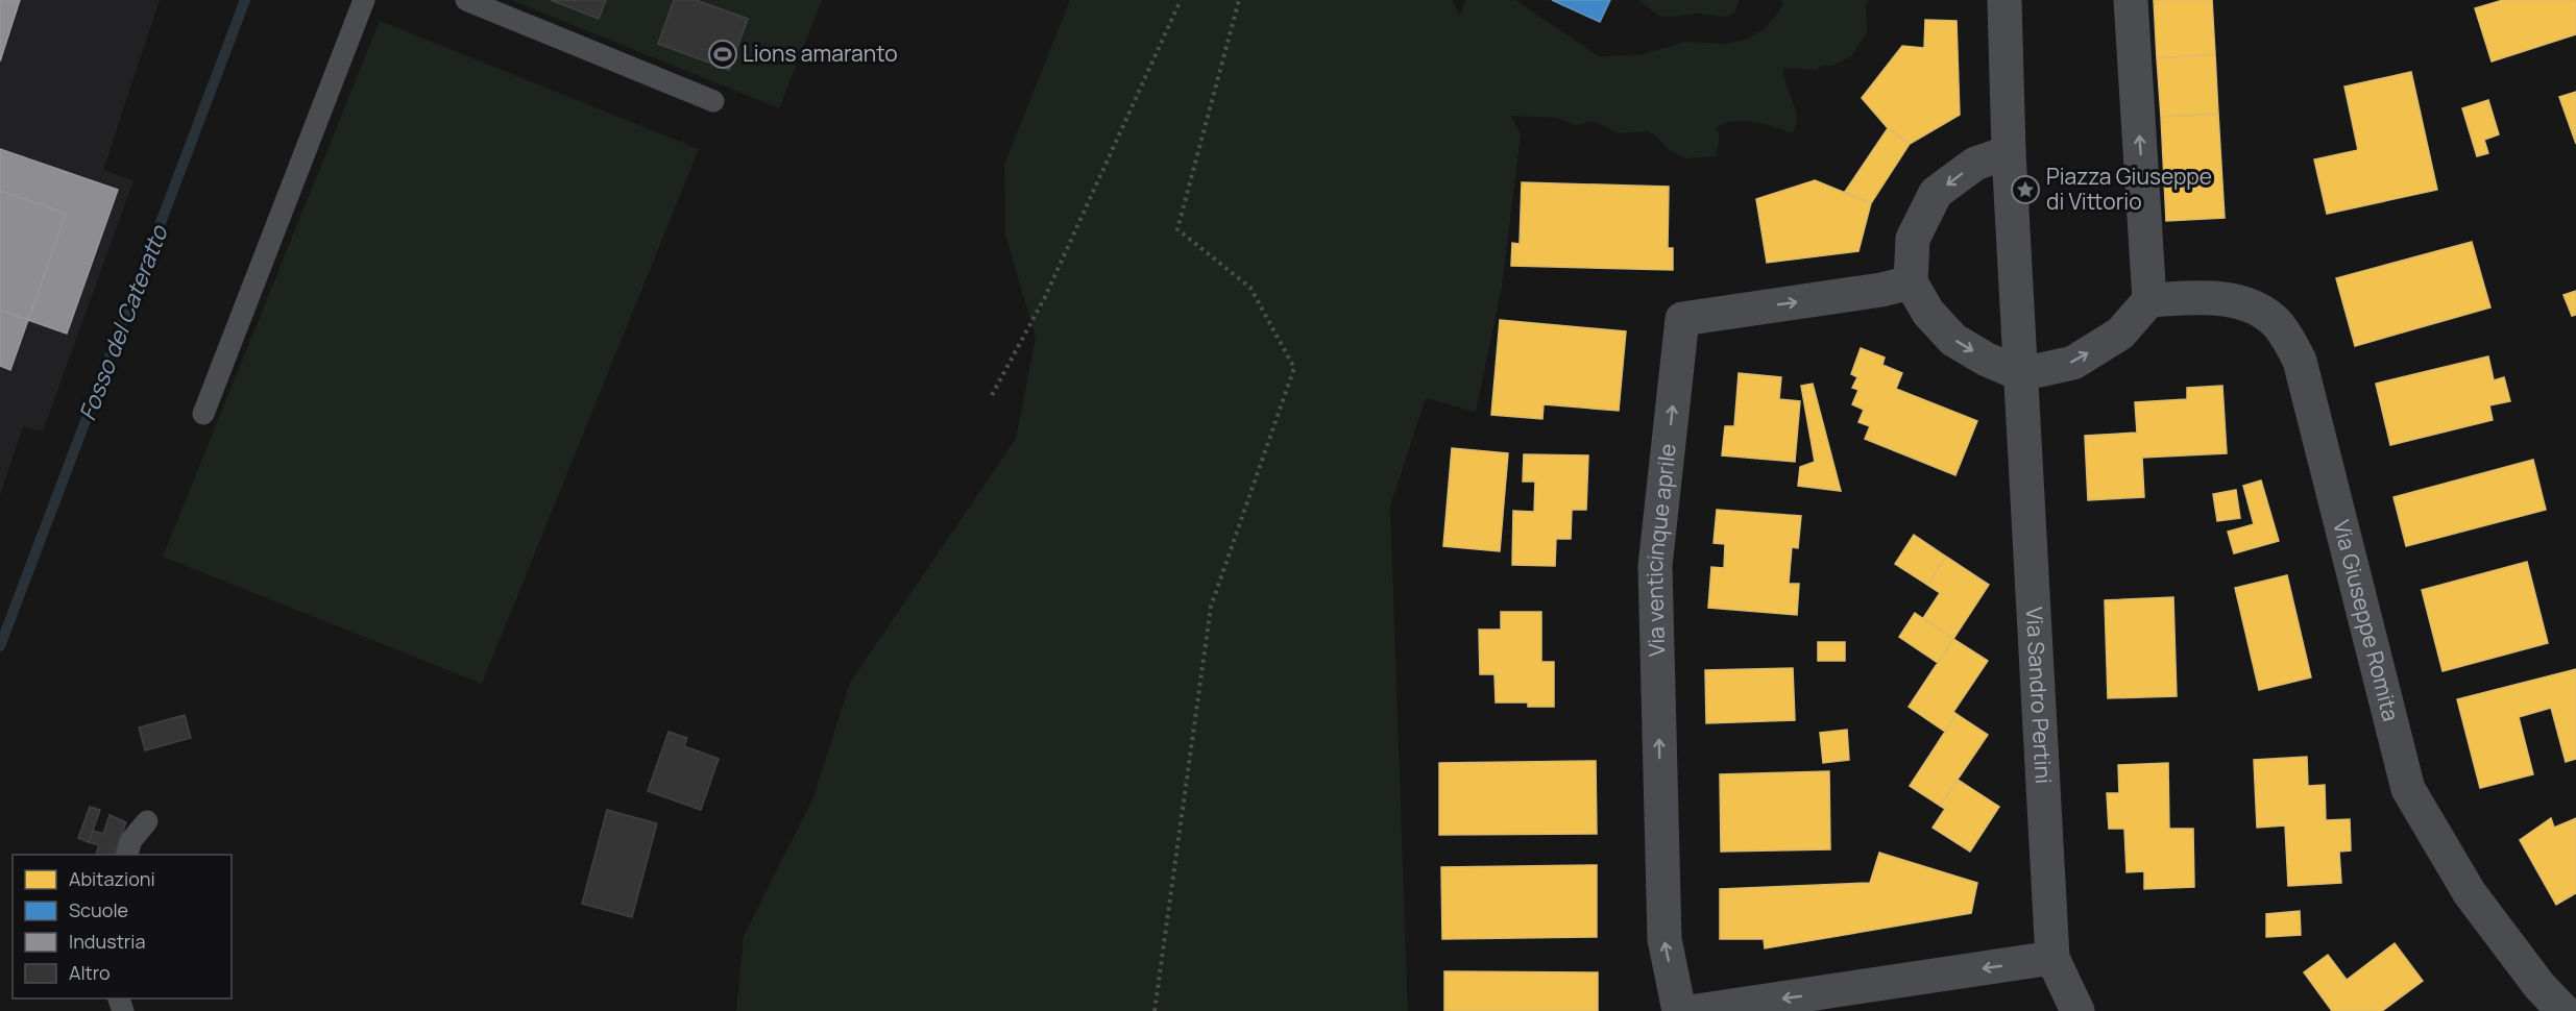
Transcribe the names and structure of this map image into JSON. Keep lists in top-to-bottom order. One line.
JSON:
{"streets":{"street":["Via venticinque aprile","Via Giuseppe Romita","Via Sandro Pertini"]},"one_way":["Via venticinque aprile"],"water":["Fosso del Cateratto"],"places":{"sports":["Lions amaranto"],"place":["Piazza Giuseppe di Vittorio"]},"legend":["Abitazioni","Scuole","Industria","Altro"]}
